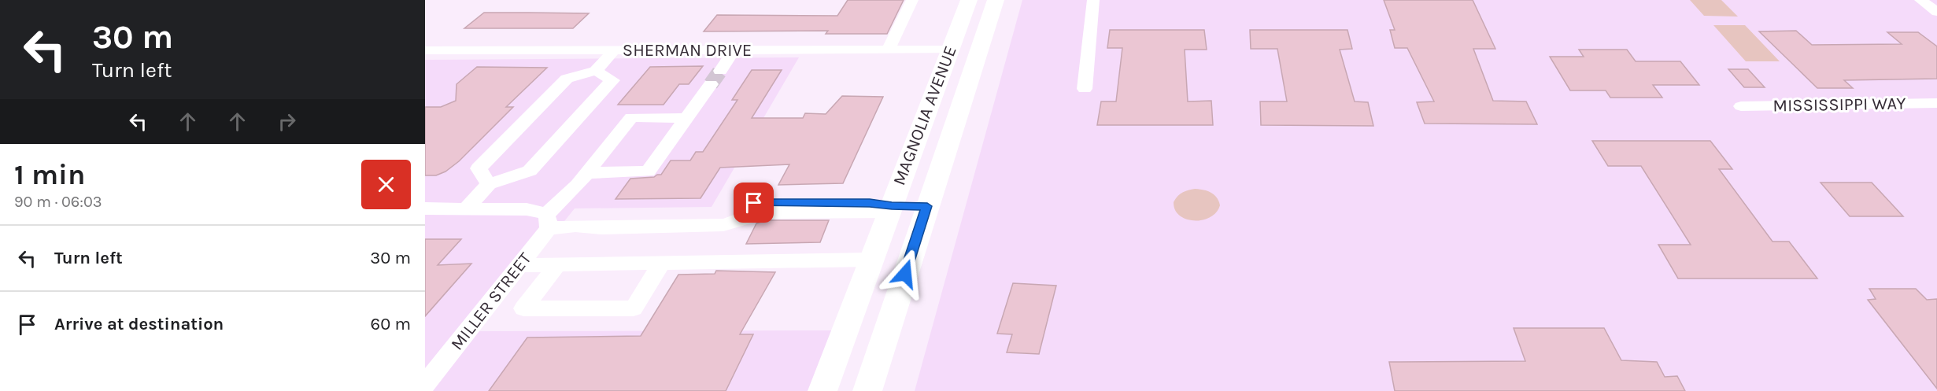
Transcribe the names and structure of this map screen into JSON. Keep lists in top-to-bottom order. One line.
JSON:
{"streets":{"main road":["MAGNOLIA AVENUE"],"street":["SHERMAN DRIVE","MISSISSIPPI WAY","MILLER STREET"]},"crossings":[["SHERMAN DRIVE","MAGNOLIA AVENUE"]],"page":{"turn":["30 m","Turn left"],"heading":["1 min","90 m · 06:03"],"list":[{"name":"Turn left","value":"30 m"},{"name":"Arrive at destination","value":"60 m"}]}}
